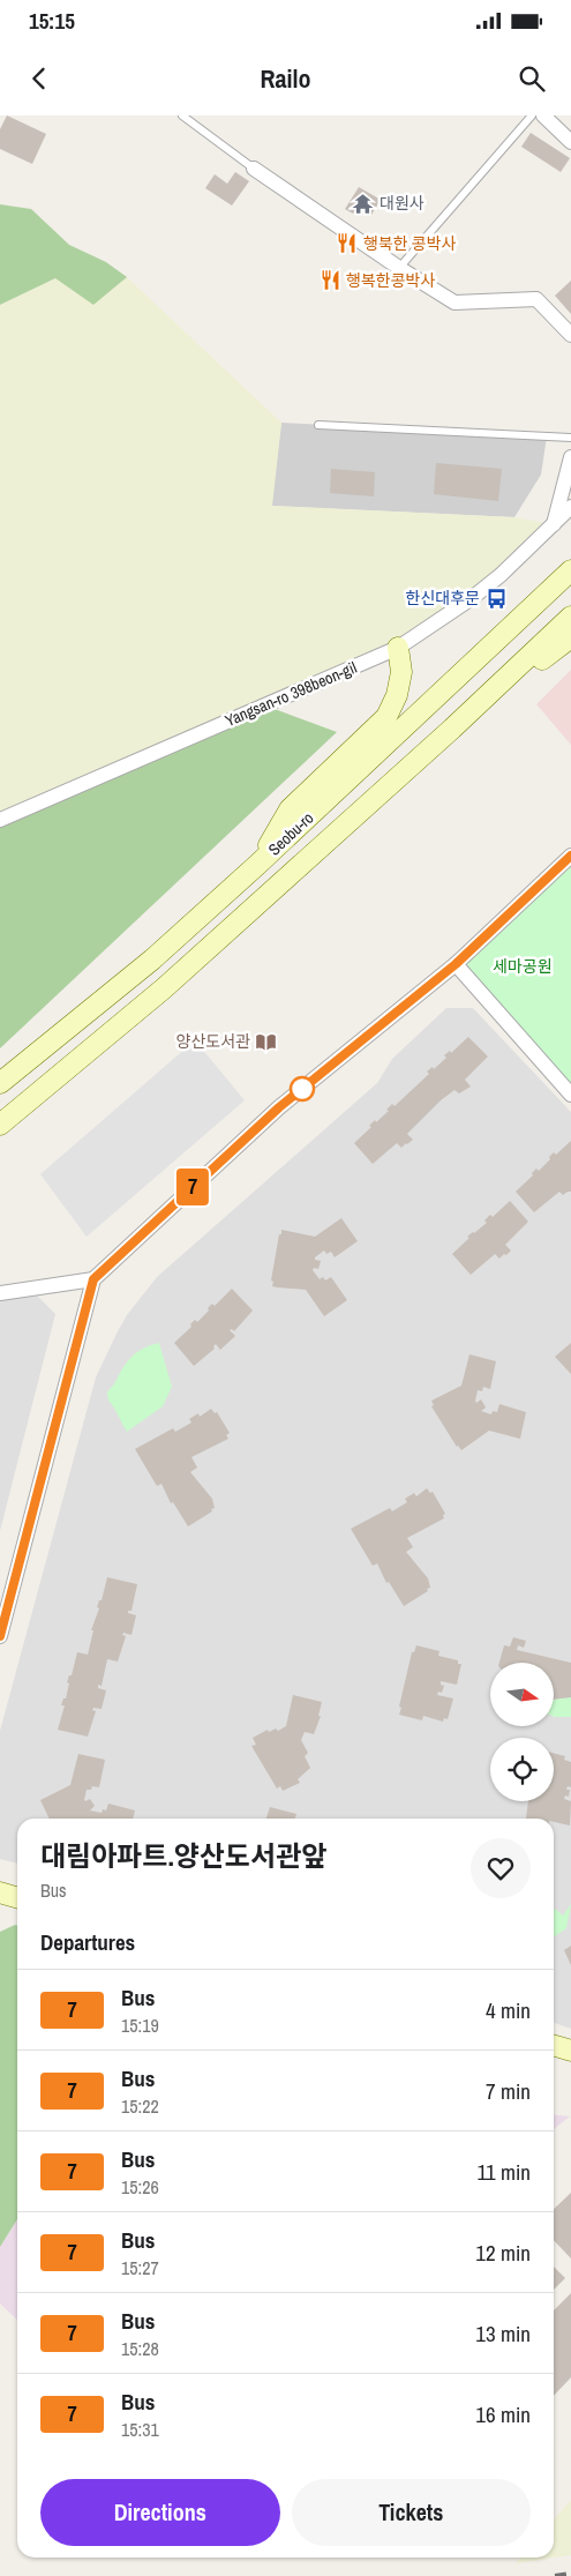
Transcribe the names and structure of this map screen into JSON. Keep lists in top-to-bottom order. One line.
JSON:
{"streets":{"main road":["Seobu-ro"],"street":["Yangsan-ro 398beon-gil"]},"parks":["세마공원"],"places":{"temple":["대원사"],"restaurant":["행북한 콩박사","행복한콩박사"],"bus stop":["한신대후문"],"library":["양산도서관"]},"lines":["bus line 7"],"north":"right","page":{"status":"15:15","header":"Railo","on_map":"7","heading":[["대림아파트.양산도서관앞","Bus"],"Departures"],"list":[{"mark":"7","name":"Bus","note":"15:19","value":"4 min"},{"mark":"7","name":"Bus","note":"15:22","value":"7 min"},{"mark":"7","name":"Bus","note":"15:26","value":"11 min"},{"mark":"7","name":"Bus","note":"15:27","value":"12 min"},{"mark":"7","name":"Bus","note":"15:28","value":"13 min"},{"mark":"7","name":"Bus","note":"15:31","value":"16 min"}],"buttons":["Directions","Tickets"]}}
